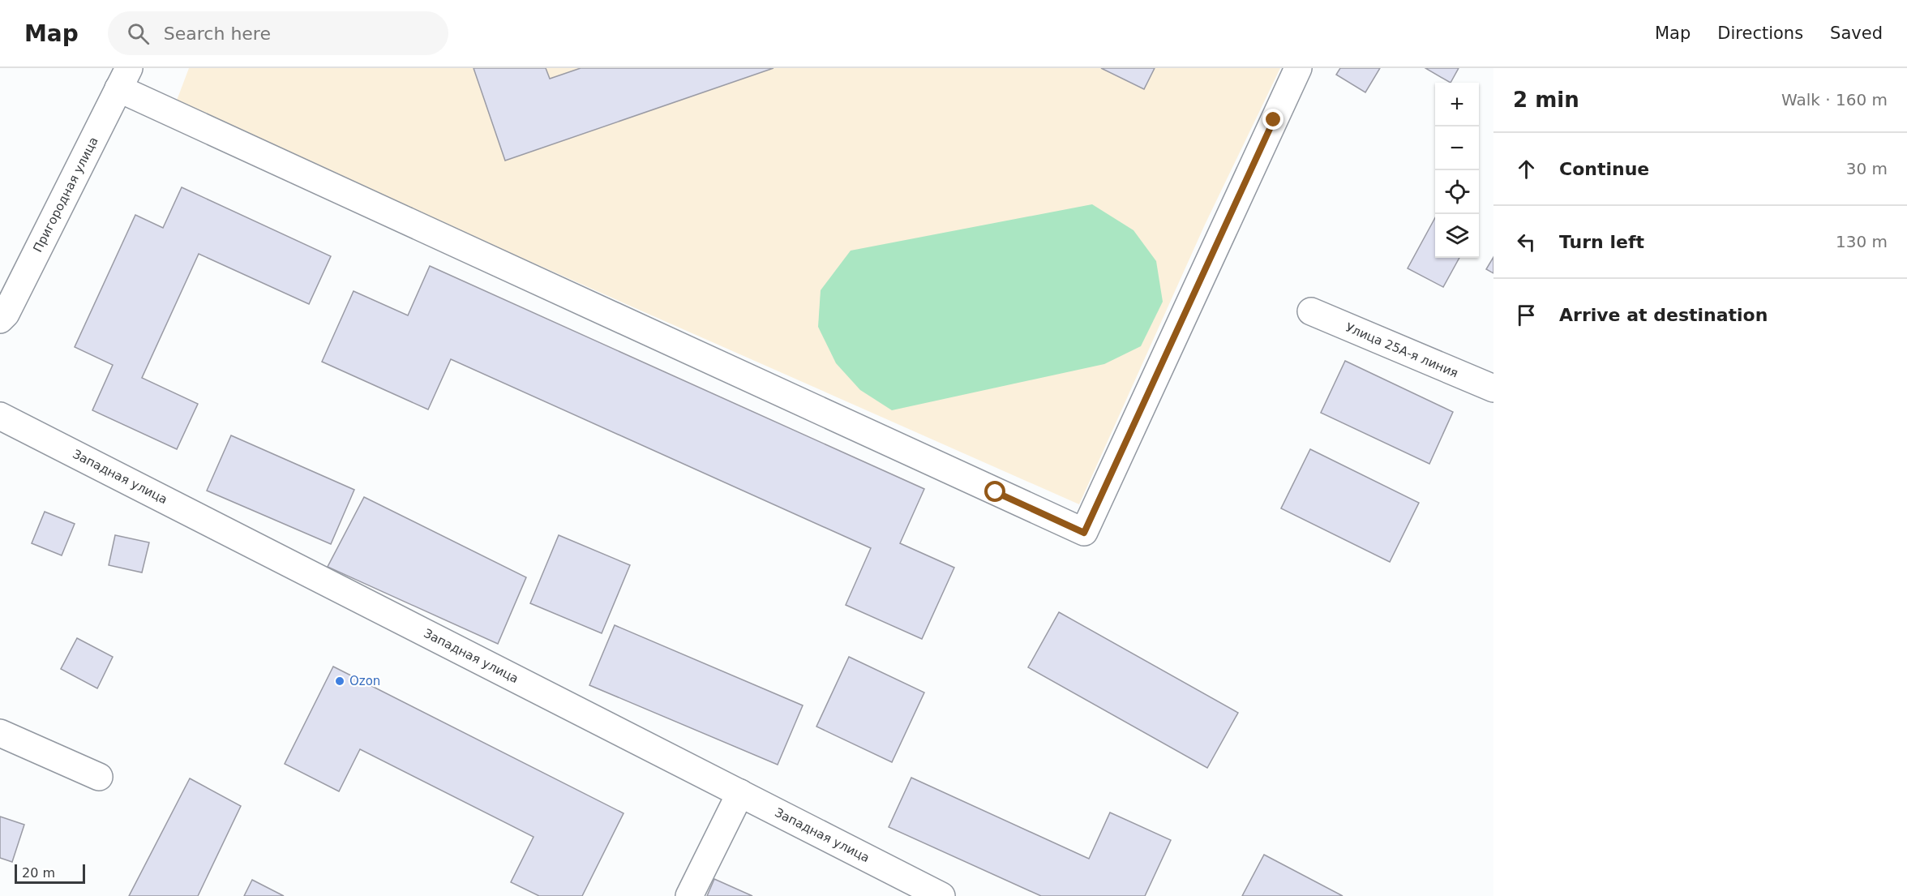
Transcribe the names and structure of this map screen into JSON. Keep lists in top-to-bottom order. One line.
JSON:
{"streets":{"street":["Пригородная улица","Улица 25А-я линия","Западная улица"]},"places":["Ozon"],"scale_bar":"20 m","page":{"header":"Map","search":"Search here","nav":["Map","Directions","Saved"],"heading":["2 min","Walk · 160 m"],"map_buttons":["+","−"],"list":[["Continue","30 m"],["Turn left","130 m"],"Arrive at destination"],"scale":"20 m"}}
